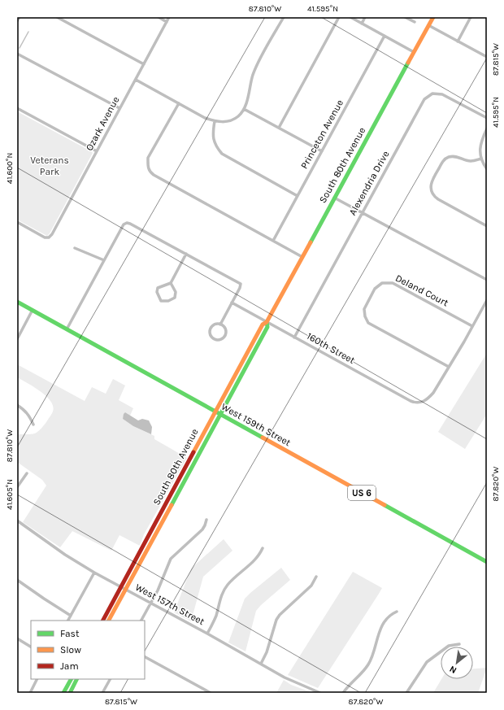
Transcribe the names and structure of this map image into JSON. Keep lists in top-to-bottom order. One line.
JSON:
{"streets":{"street":["Ozark Avenue","Princeton Avenue","South 80th Avenue","Alexendria Drive","Deland Court","160th Street","West 159th Street","US 6","West 157th Street"]},"crossings":[["South 80th Avenue","160th Street"],["South 80th Avenue","West 159th Street"],["South 80th Avenue","West 157th Street"],["Alexendria Drive","160th Street"],["Deland Court","160th Street"]],"parks":["Veterans Park"],"legend":["Fast","Slow","Jam"],"north":"bottom left","coordinates":["87.810°W","41.595°N","87.815°W","41.600°N","87.820°W","41.605°N"]}
